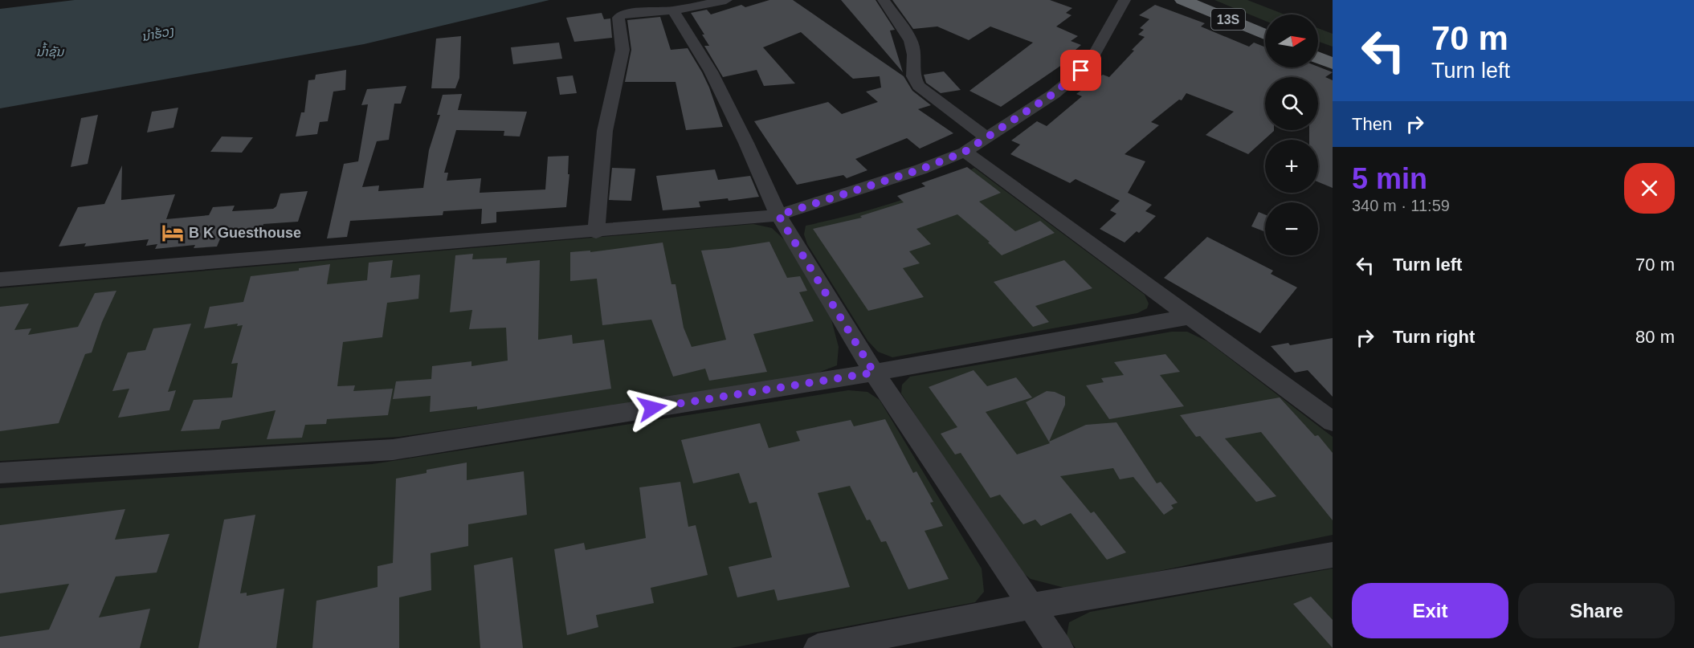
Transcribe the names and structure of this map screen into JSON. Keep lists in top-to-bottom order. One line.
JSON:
{"streets":{"highway":["13S"]},"water":["ນຳ້ຮວງ","ນ້ຳຊັນ"],"places":{"hotel":["B K Guesthouse"]},"north":"right","page":{"turn":["70 m","Turn left"],"map_buttons":["+","−"],"then":"Then","heading":["5 min","340 m · 11:59"],"list":[{"name":"Turn left","value":"70 m"},{"name":"Turn right","value":"80 m"}],"buttons":["Exit","Share"]}}
